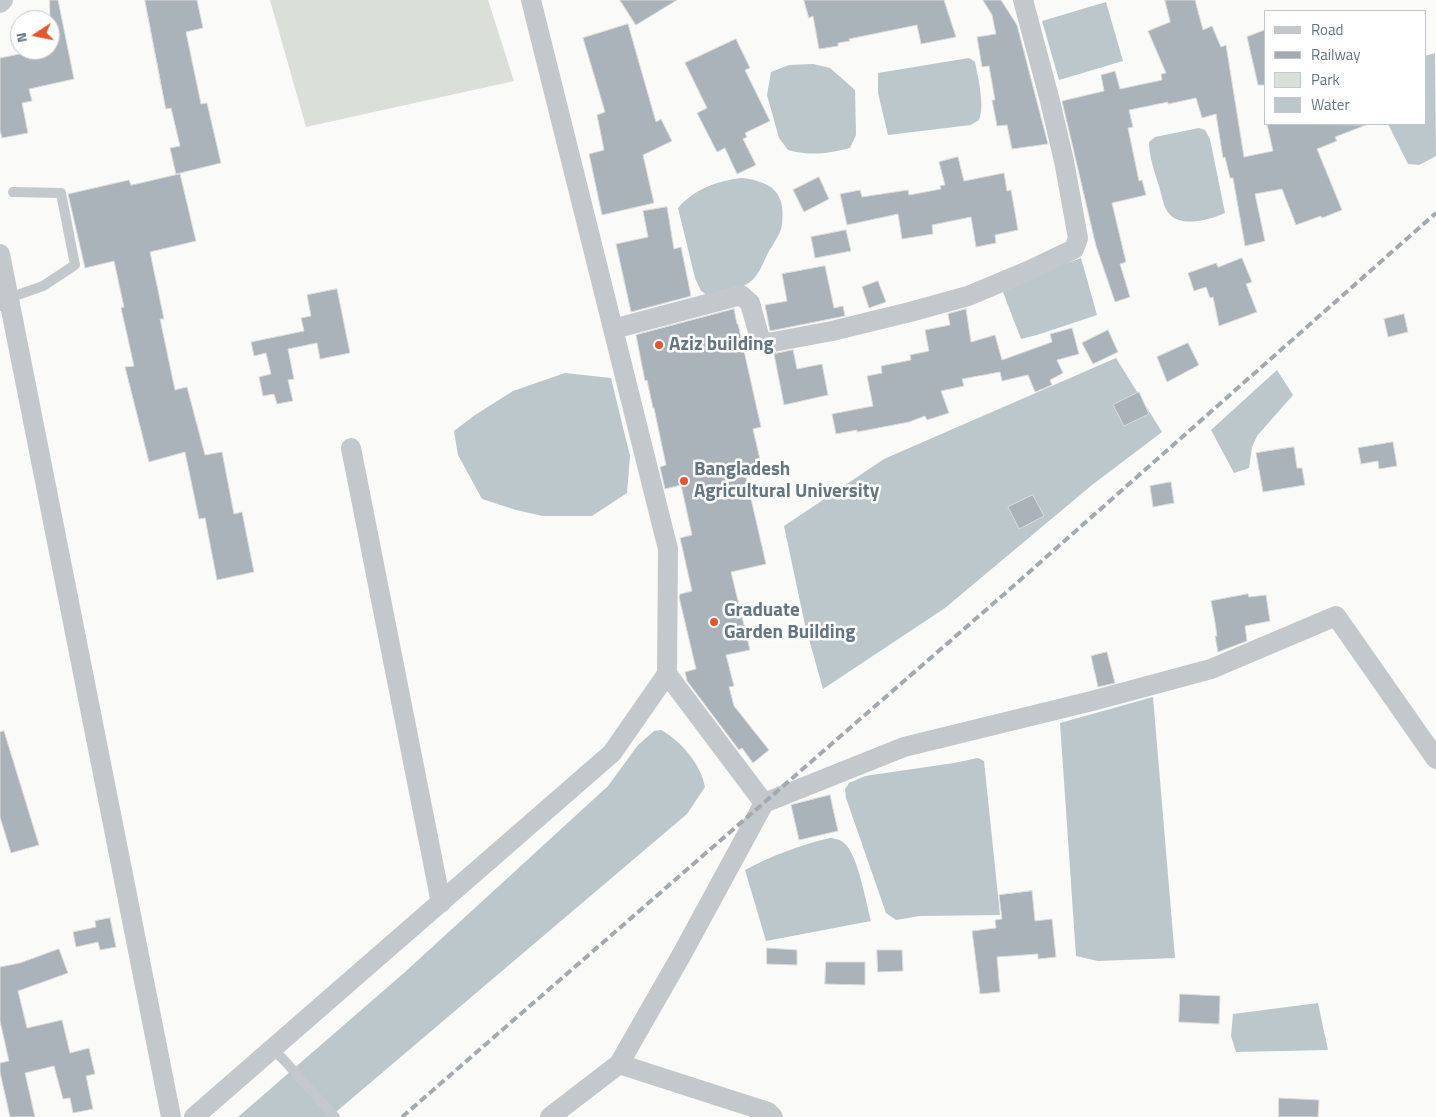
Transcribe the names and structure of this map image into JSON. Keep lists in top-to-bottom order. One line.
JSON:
{"places":["Aziz building","Bangladesh Agricultural University","Graduate Garden Building"],"legend":["Road","Railway","Park","Water"],"north":"left"}
